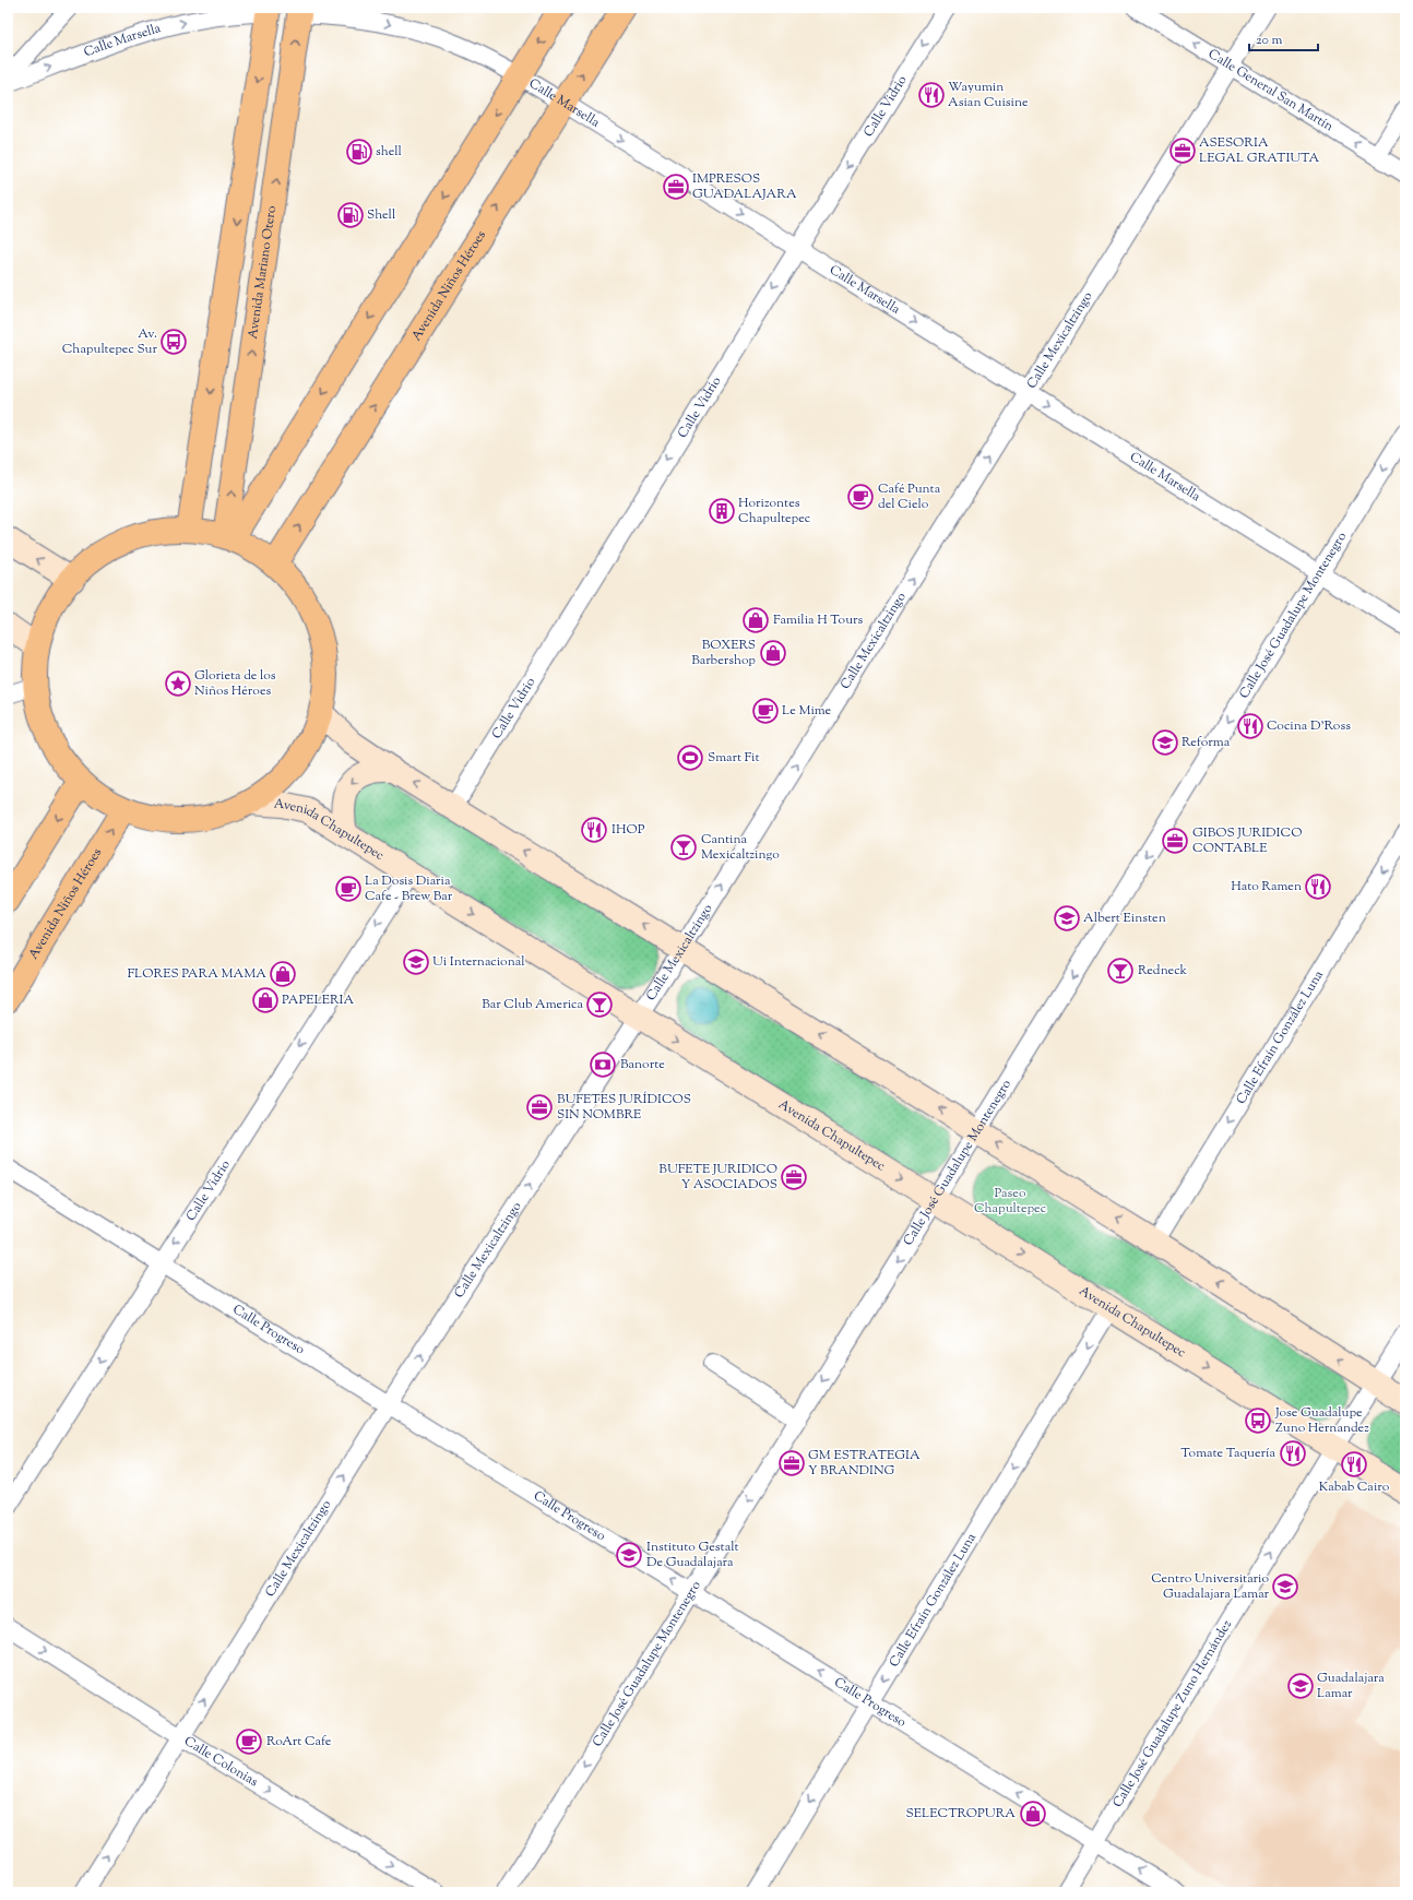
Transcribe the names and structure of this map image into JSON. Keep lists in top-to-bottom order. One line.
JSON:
{"streets":{"main road":["Avenida Mariano Otero","Avenida Niños Héroes"],"street":["Calle Marsella","Calle General San Martín","Calle Vidrio","Calle Mexicaltzingo","Calle José Guadalupe Montenegro","Avenida Chapultepec","Calle Efraín González Luna","Calle Progreso","Calle José Guadalupe Zuno Hernández","Calle Colonias"]},"crossings":[["Calle Marsella","Calle Vidrio"],["Calle Marsella","Avenida Mariano Otero"],["Calle Marsella","Avenida Niños Héroes"],["Calle Marsella","Calle Mexicaltzingo"],["Calle Marsella","Calle José Guadalupe Montenegro"],["Calle General San Martín","Calle Mexicaltzingo"],["Calle Vidrio","Avenida Chapultepec"],["Calle Vidrio","Calle Progreso"],["Calle Mexicaltzingo","Avenida Chapultepec"],["Calle Mexicaltzingo","Calle Progreso"],["Calle Mexicaltzingo","Calle Colonias"],["Calle José Guadalupe Montenegro","Avenida Chapultepec"],["Calle José Guadalupe Montenegro","Calle Progreso"],["Avenida Chapultepec","Calle Efraín González Luna"],["Avenida Chapultepec","Calle José Guadalupe Zuno Hernández"],["Calle Efraín González Luna","Calle Progreso"],["Calle Progreso","Calle José Guadalupe Zuno Hernández"]],"one_way":["Calle Marsella","Calle General San Martín","Calle Vidrio","Calle Mexicaltzingo","Calle José Guadalupe Montenegro","Calle Efraín González Luna","Calle Progreso","Calle José Guadalupe Zuno Hernández","Calle Colonias"],"parks":["Paseo Chapultepec"],"places":{"restaurant":["Wayumin Asian Cuisine","Cocina D'Ross","IHOP","Hato Ramen","Tomate Taquería","Kabab Cairo"],"office":["ASESORIA LEGAL GRATIUTA","IMPRESOS GUADALAJARA","GIBOS JURIDICO CONTABLE","BUFETES JURÍDICOS SIN NOMBRE","BUFETE JURIDICO Y ASOCIADOS","GM ESTRATEGIA Y BRANDING"],"fuel station":["shell","Shell"],"bus stop":["Av. Chapultepec Sur","Jose Guadalupe Zuno Hernandez"],"cafe":["Café Punta del Cielo","Le Mime","La Dosis Diaria Cafe - Brew Bar","RoArt Cafe"],"building":["Horizontes Chapultepec"],"shop":["Familia H Tours","BOXERS Barbershop","FLORES PARA MAMA","PAPELERIA","SELECTROPURA"],"place":["Glorieta de los Niños Héroes"],"school or university":["Reforma","Albert Einsten","Ui Internacional","Instituto Gestalt De Guadalajara","Centro Universitario Guadalajara Lamar","Guadalajara Lamar"],"sports":["Smart Fit"],"bar":["Cantina Mexicaltzingo","Redneck","Bar Club America"],"bank":["Banorte"]},"scale_bar":"20 m"}
